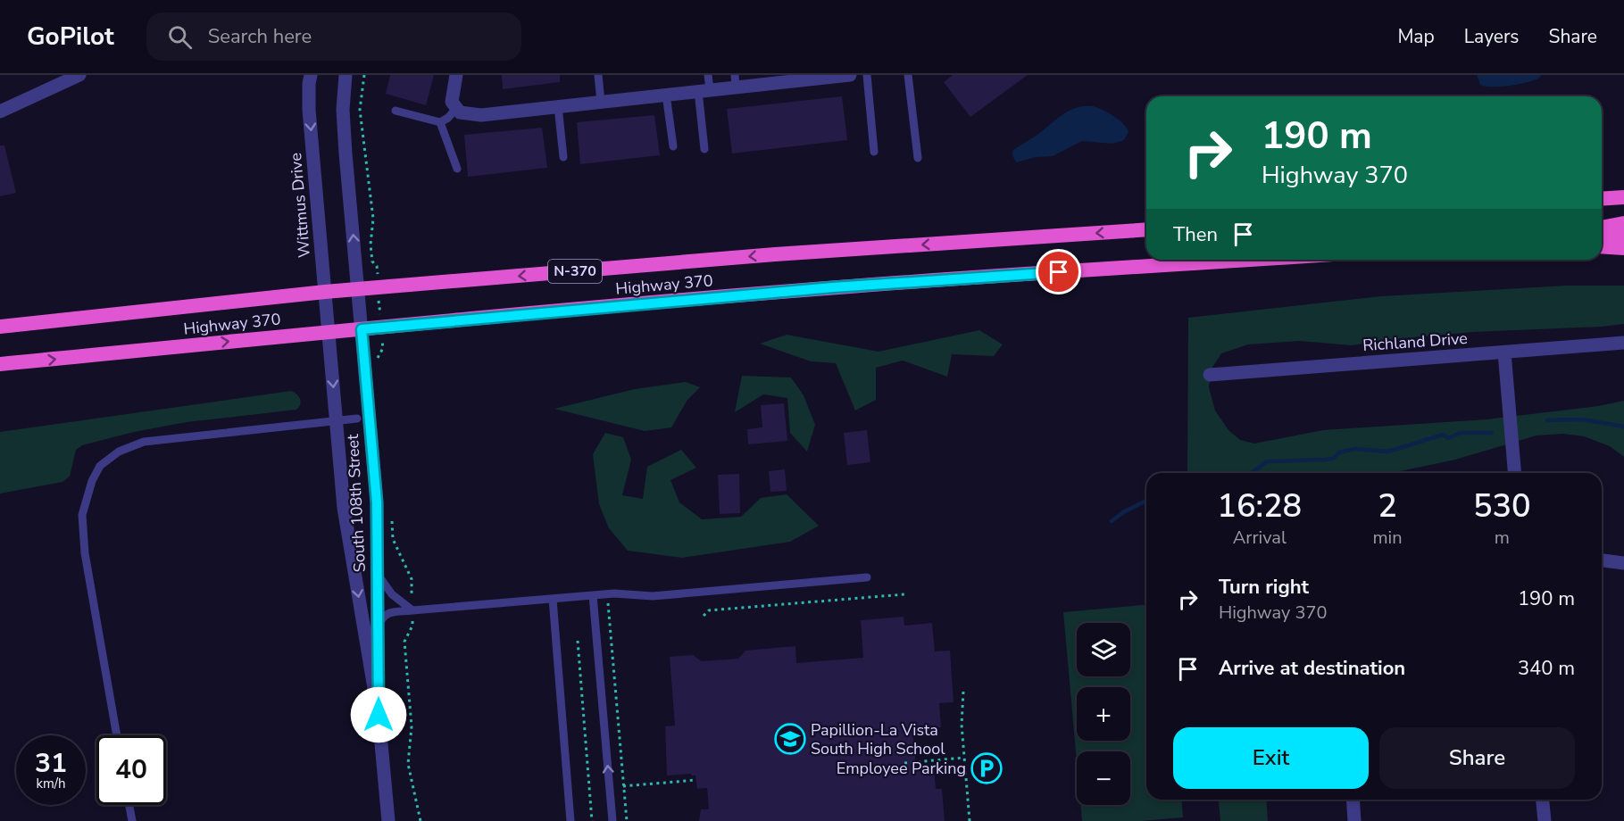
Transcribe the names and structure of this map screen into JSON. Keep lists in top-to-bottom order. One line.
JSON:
{"streets":{"highway":["N-370","Highway 370"],"street":["Wittmus Drive","Richland Drive","South 108th Street"]},"crossings":[["Wittmus Drive","Highway 370"],["Wittmus Drive","South 108th Street"],["Highway 370","South 108th Street"]],"places":{"school or university":["Papillion-La Vista South High School"],"parking":["Employee Parking"]},"page":{"header":"GoPilot","search":"Search here","nav":["Map","Layers","Share"],"turn":["190 m","Highway 370"],"then":"Then","eta":["16:28","Arrival","2","min","530","m"],"list":[{"name":"Turn right","note":"Highway 370","value":"190 m"},{"name":"Arrive at destination","value":"340 m"}],"map_buttons":["+","−"],"buttons":["Exit","Share"],"speed":"31 km/h","limit":"40"}}
